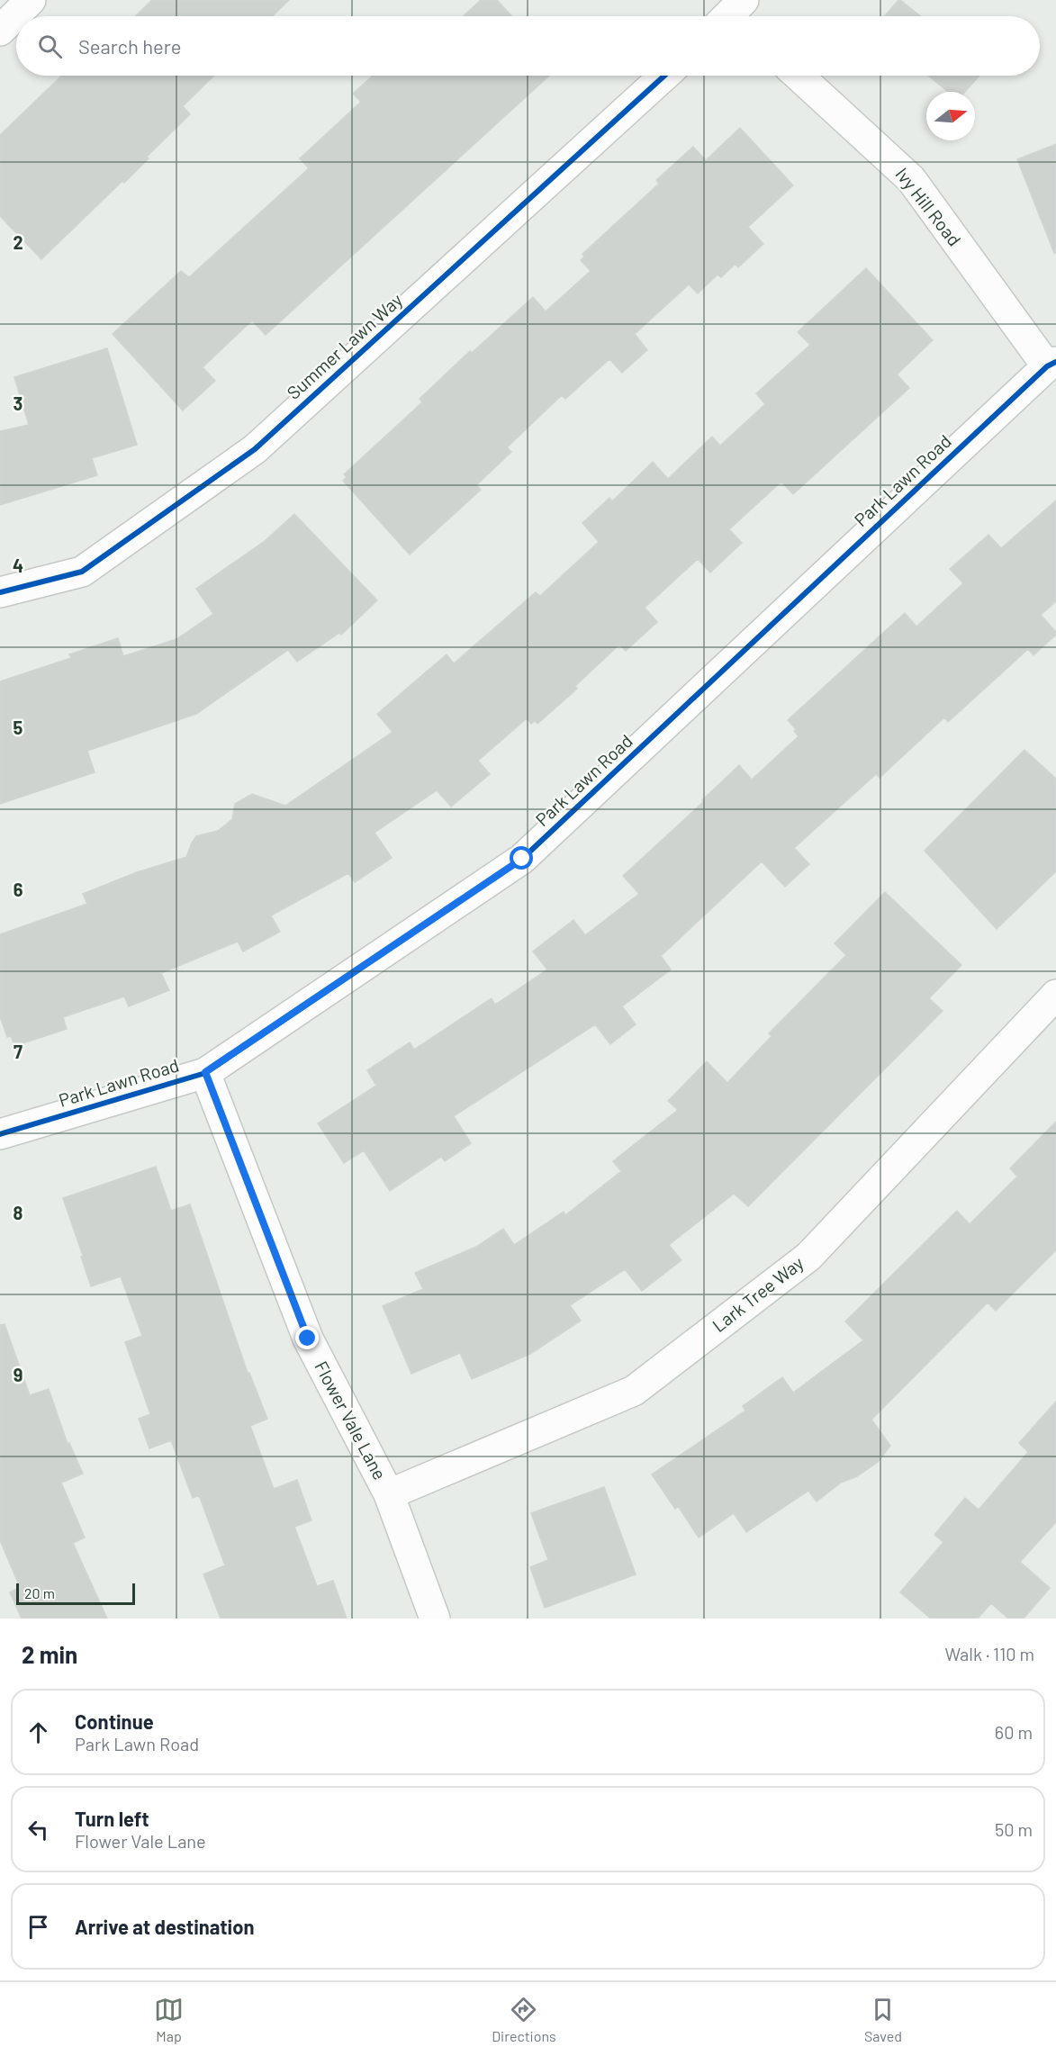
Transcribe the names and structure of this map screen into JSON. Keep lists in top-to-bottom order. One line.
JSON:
{"streets":{"street":["Ivy Hill Road","Summer Lawn Way","Park Lawn Road","Lark Tree Way","Flower Vale Lane"]},"crossings":[["Ivy Hill Road","Park Lawn Road"],["Park Lawn Road","Flower Vale Lane"],["Lark Tree Way","Flower Vale Lane"]],"scale_bar":"20 m","north":"right","page":{"search":"Search here","scale":"20 m","heading":["2 min","Walk · 110 m"],"list":[["Continue","Park Lawn Road","60 m"],["Turn left","Flower Vale Lane","50 m"],"Arrive at destination"],"nav":["Map","Directions","Saved"]},"grid":{"rows":["2","3","4","5","6","7","8","9"]}}
